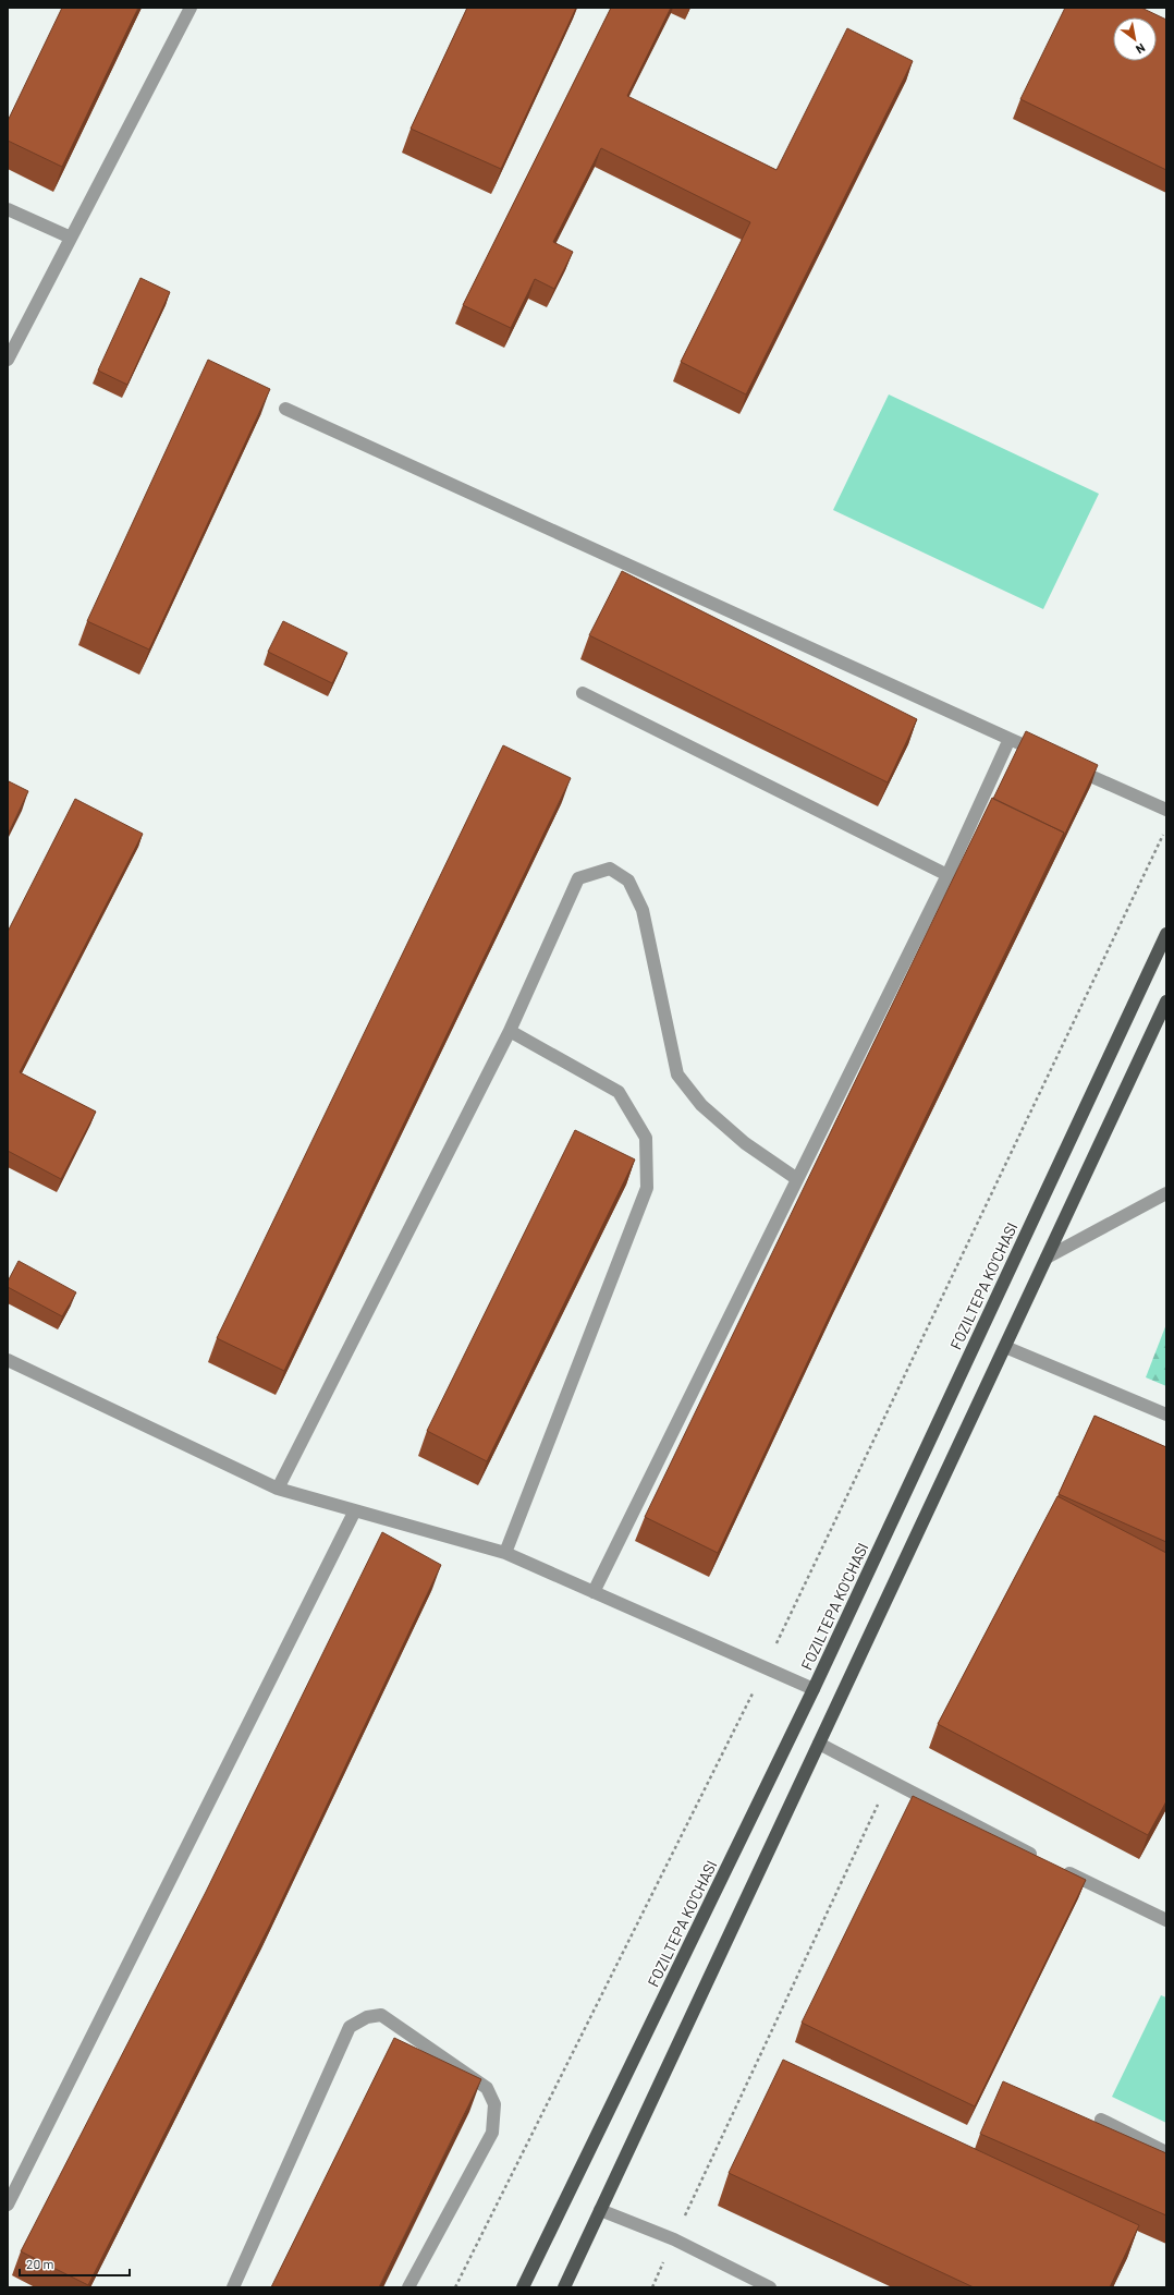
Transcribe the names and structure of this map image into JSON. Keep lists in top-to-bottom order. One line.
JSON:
{"streets":{"main road":["FOZILTEPA KO'CHASI"]},"scale_bar":"20 m","north":"bottom right"}
